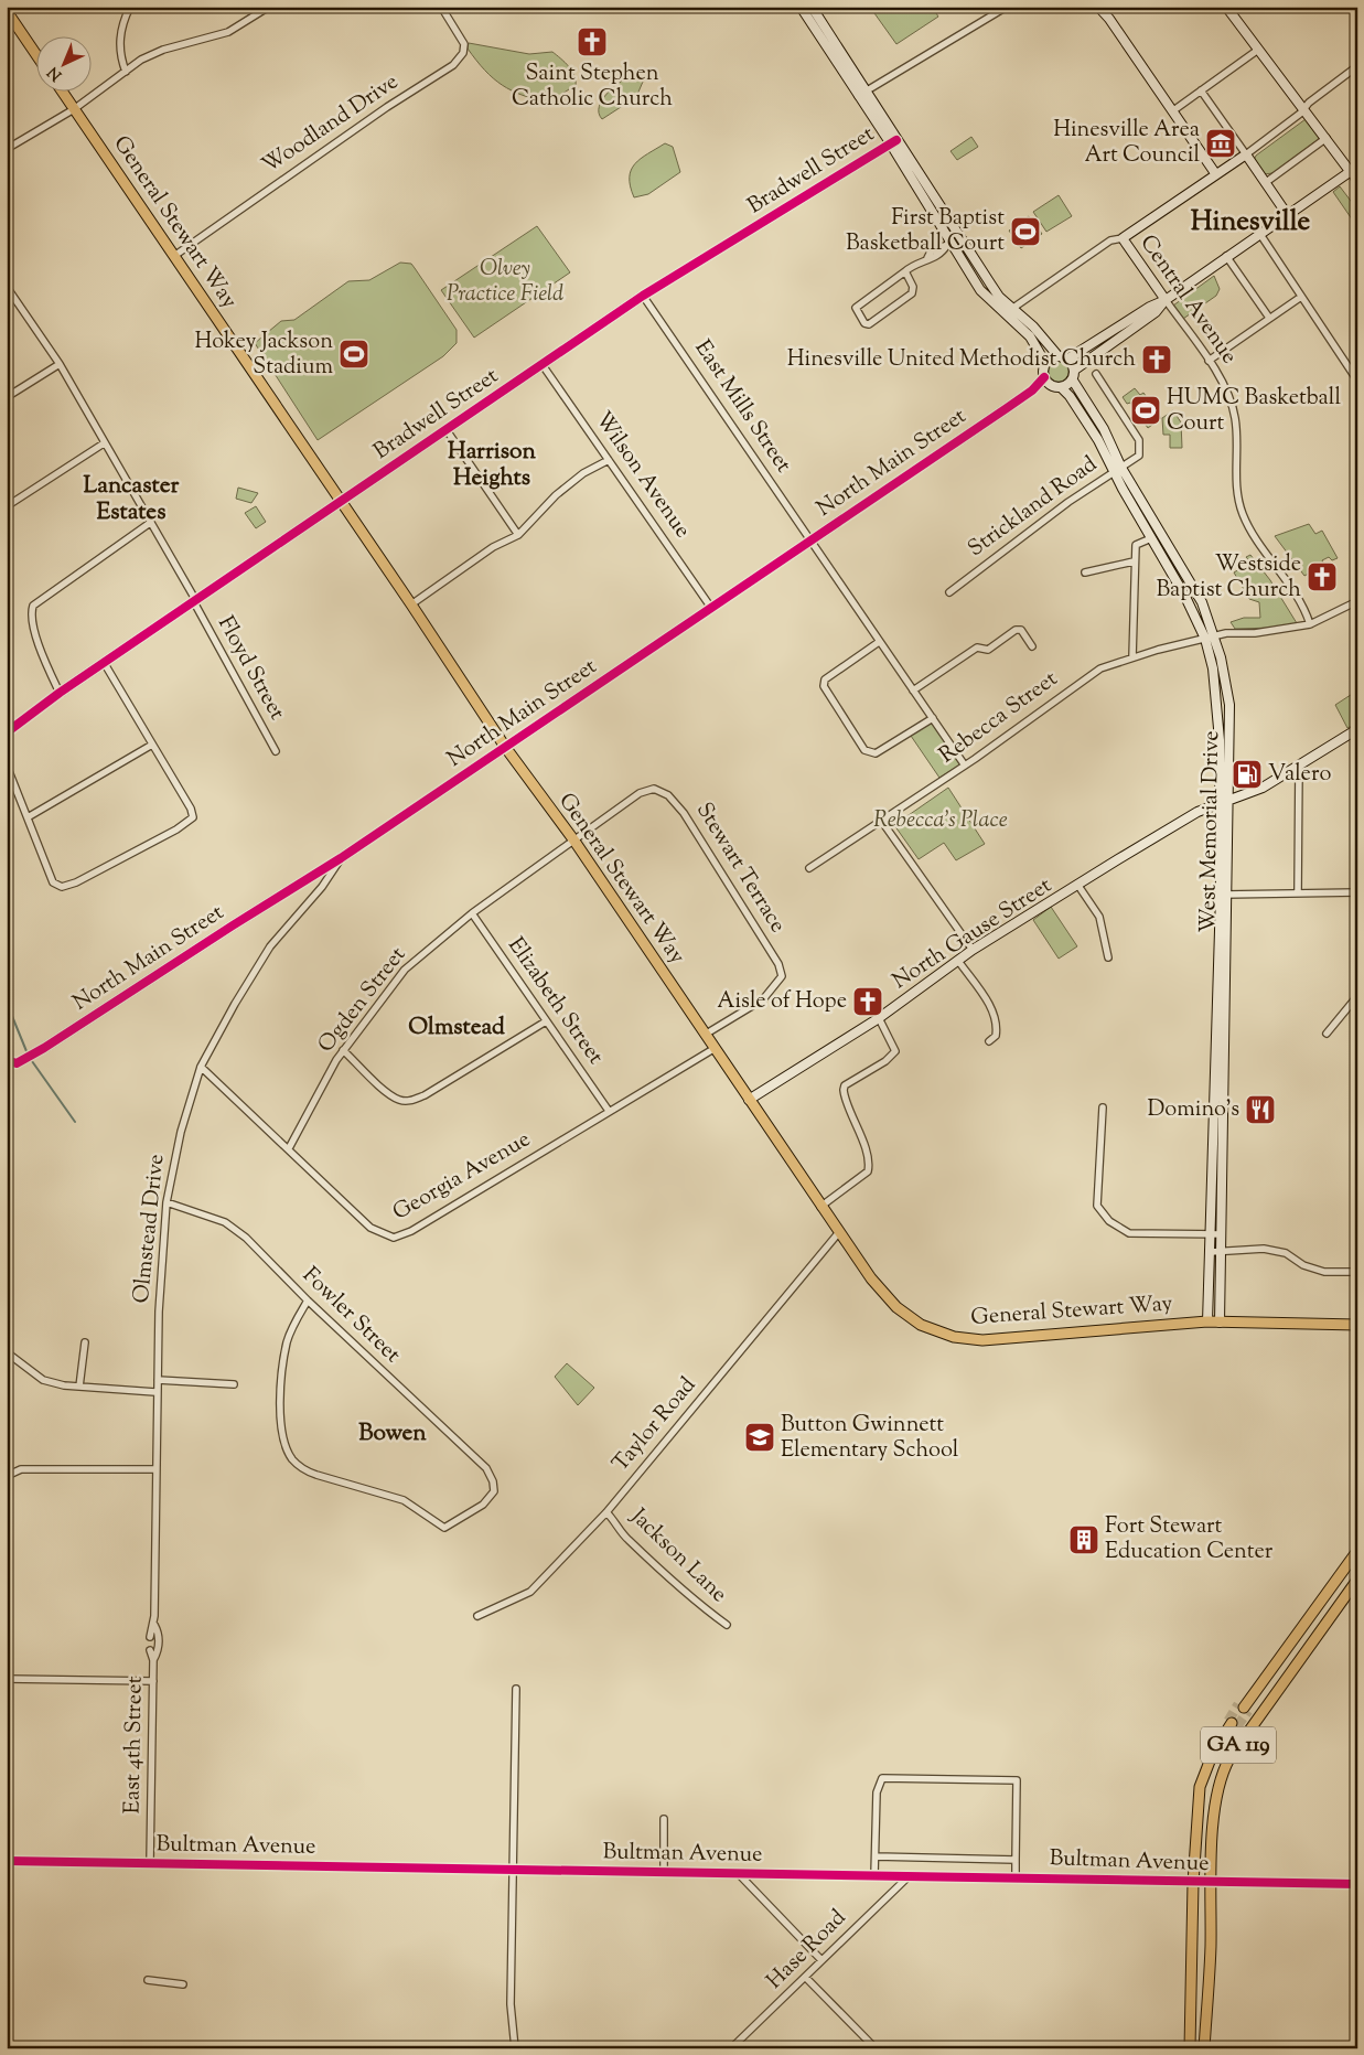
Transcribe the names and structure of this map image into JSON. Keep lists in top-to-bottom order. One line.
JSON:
{"streets":{"main road":["General Stewart Way","GA 119"],"street":["Woodland Drive","Bradwell Street","Central Avenue","East Mills Street","North Main Street","Wilson Avenue","Strickland Road","Floyd Street","Rebecca Street","West Memorial Drive","Stewart Terrace","North Gause Street","Ogden Street","Elizabeth Street","Georgia Avenue","Olmstead Drive","Fowler Street","Taylor Road","Jackson Lane","East 4th Street","Bultman Avenue","Hase Road"]},"crossings":[["Woodland Drive","General Stewart Way"],["Bradwell Street","General Stewart Way"],["Bradwell Street","East Mills Street"],["Bradwell Street","Wilson Avenue"],["Bradwell Street","Floyd Street"],["General Stewart Way","North Main Street"],["General Stewart Way","West Memorial Drive"],["General Stewart Way","Stewart Terrace"],["General Stewart Way","North Gause Street"],["General Stewart Way","Ogden Street"],["General Stewart Way","Georgia Avenue"],["General Stewart Way","Taylor Road"],["Central Avenue","Rebecca Street"],["East Mills Street","North Main Street"],["East Mills Street","Rebecca Street"],["North Main Street","Wilson Avenue"],["North Main Street","West Memorial Drive"],["North Main Street","Olmstead Drive"],["Strickland Road","West Memorial Drive"],["Rebecca Street","West Memorial Drive"],["West Memorial Drive","North Gause Street"],["Stewart Terrace","Ogden Street"],["Ogden Street","Elizabeth Street"],["Ogden Street","Georgia Avenue"],["Elizabeth Street","Georgia Avenue"],["Georgia Avenue","Olmstead Drive"],["Olmstead Drive","Fowler Street"],["Olmstead Drive","East 4th Street"],["Taylor Road","Jackson Lane"],["East 4th Street","Bultman Avenue"],["GA 119","Bultman Avenue"],["Bultman Avenue","Hase Road"]],"districts":["Hinesville","Harrison Heights","Lancaster Estates","Olmstead","Bowen"],"parks":["Olvey Practice Field","Rebecca's Place"],"places":{"church":["Saint Stephen Catholic Church","Hinesville United Methodist Church","Westside Baptist Church","Aisle of Hope"],"museum":["Hinesville Area Art Council"],"sports":["First Baptist Basketball Court","Hokey Jackson Stadium","HUMC Basketball Court"],"fuel station":["Valero"],"restaurant":["Domino's"],"school or university":["Button Gwinnett Elementary School"],"building":["Fort Stewart Education Center"]},"north":"bottom left"}
